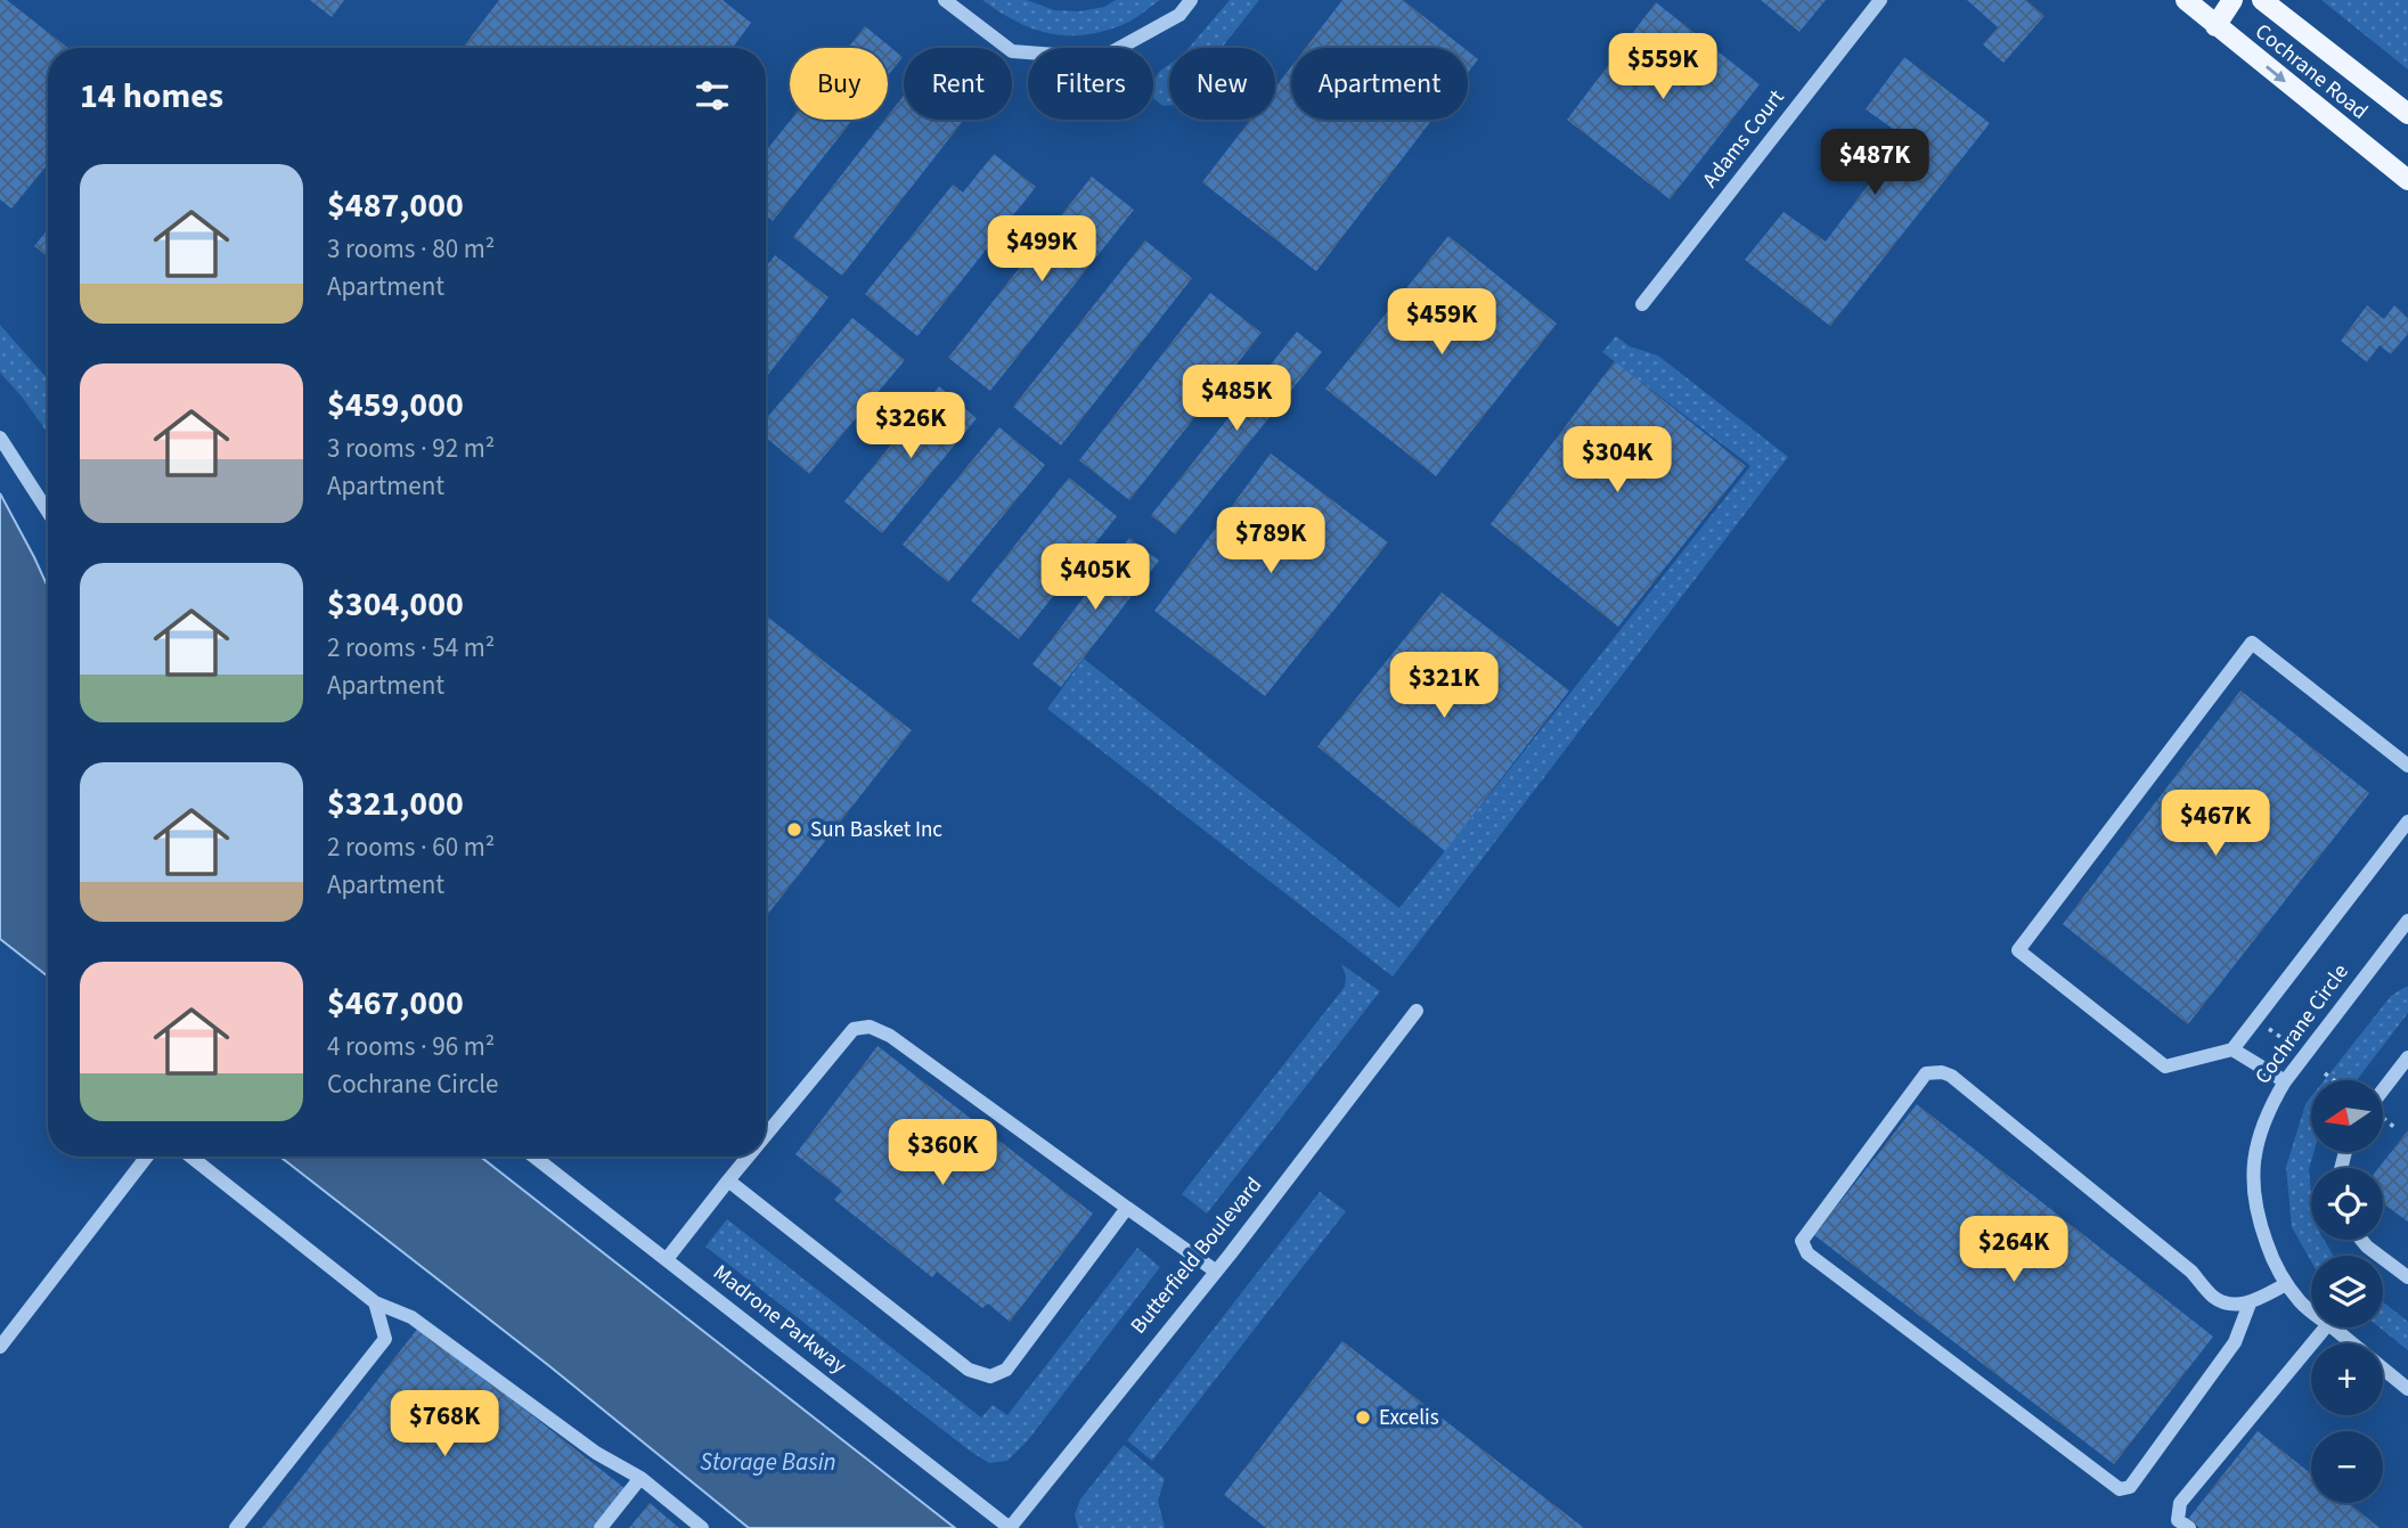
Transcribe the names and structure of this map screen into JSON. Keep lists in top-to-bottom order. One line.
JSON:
{"streets":{"main road":["Cochrane Road"],"street":["Adams Court","Cochrane Circle","Butterfield Boulevard","Madrone Parkway"]},"crossings":[["Butterfield Boulevard","Madrone Parkway"]],"water":["Storage Basin"],"places":["Sun Basket Inc","Excelis"],"north":"left","page":{"price":["$559K","$487K","$499K","$459K","$485K","$326K","$304K","$789K","$405K","$321K","$467K","$360K","$264K","$768K"],"chip":["Buy","Rent","Filters","New","Apartment"],"heading":"14 homes","list":[{"name":"$487,000","note":"3 rooms · 80 m² · Apartment"},{"name":"$459,000","note":"3 rooms · 92 m² · Apartment"},{"name":"$304,000","note":"2 rooms · 54 m² · Apartment"},{"name":"$321,000","note":"2 rooms · 60 m² · Apartment"},{"name":"$467,000","note":"4 rooms · 96 m² · Cochrane Circle"}],"map_buttons":["+","−"]}}
